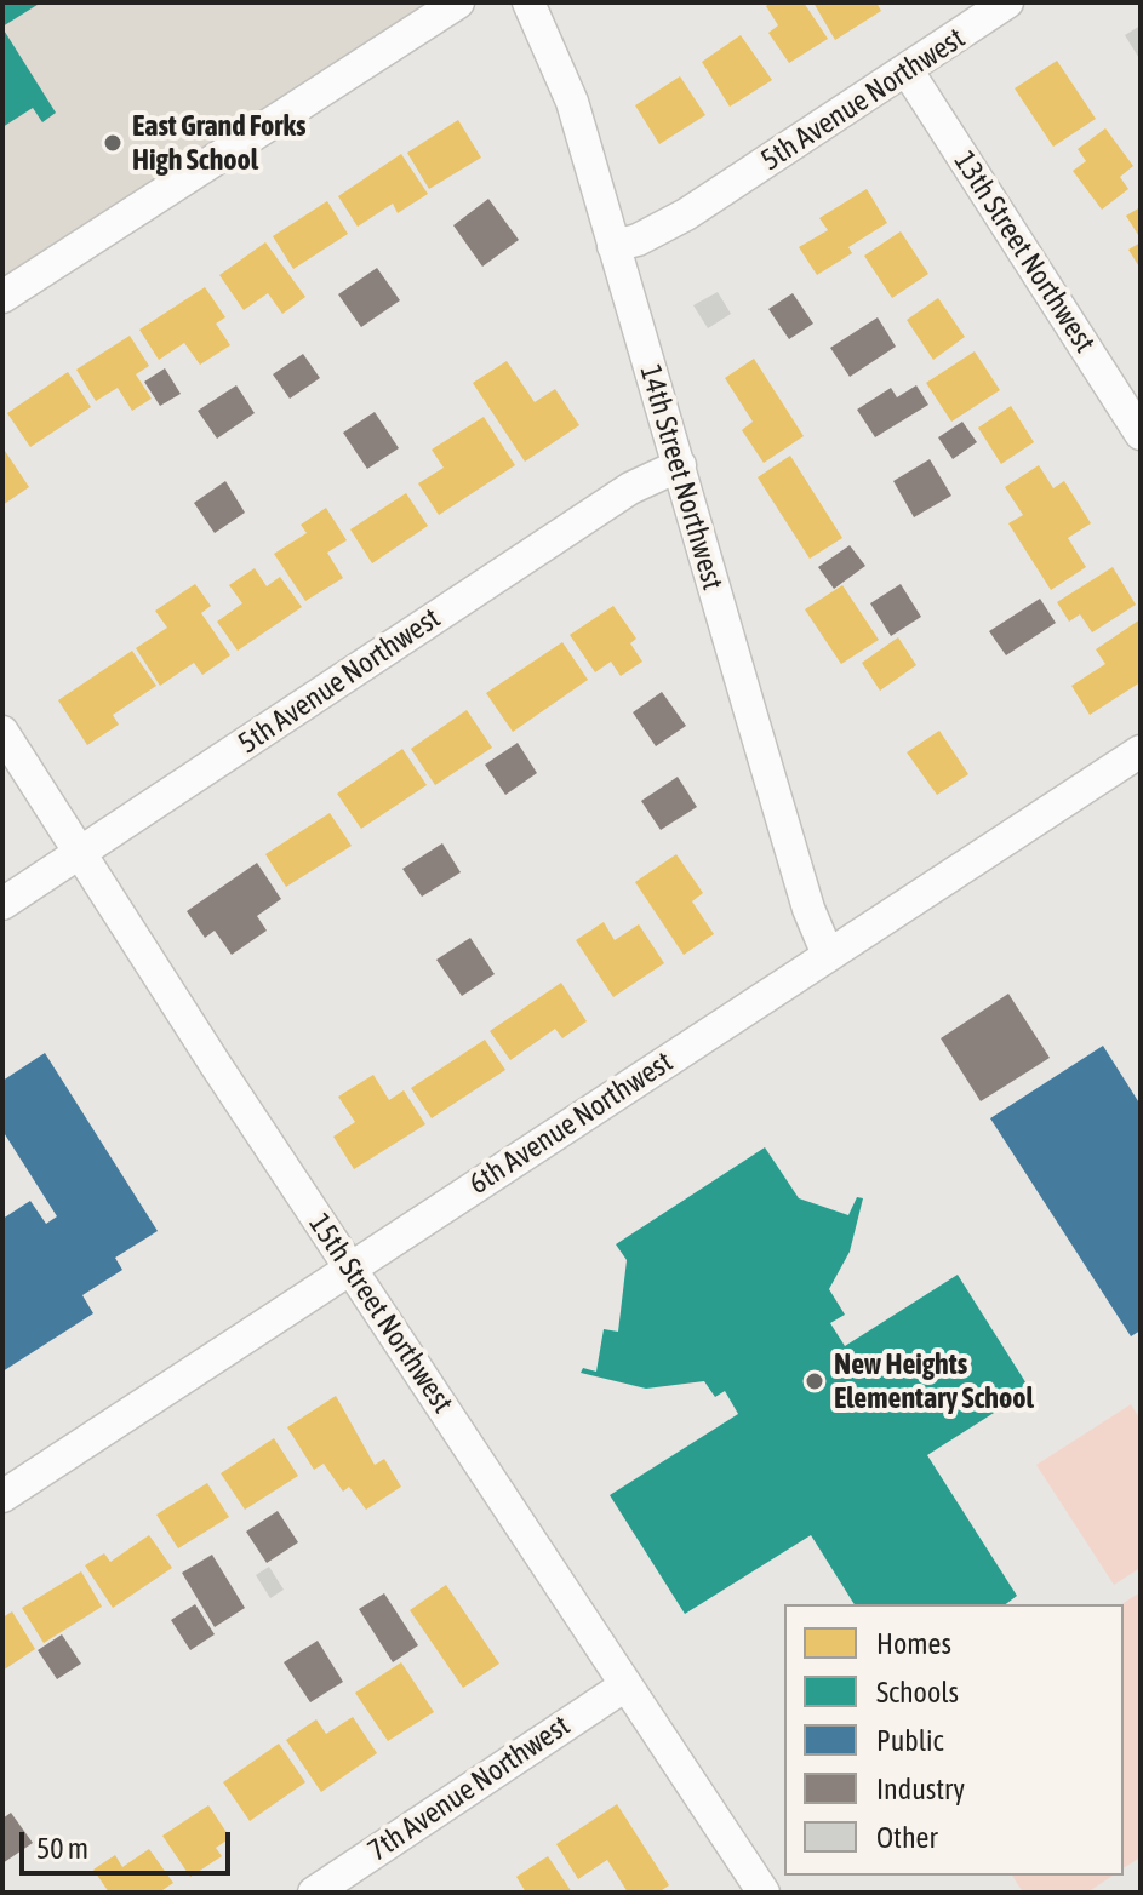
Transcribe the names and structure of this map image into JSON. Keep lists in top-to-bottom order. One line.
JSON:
{"streets":{"street":["5th Avenue Northwest","13th Street Northwest","14th Street Northwest","6th Avenue Northwest","15th Street Northwest","7th Avenue Northwest"]},"crossings":[["5th Avenue Northwest","13th Street Northwest"],["5th Avenue Northwest","14th Street Northwest"],["5th Avenue Northwest","15th Street Northwest"],["14th Street Northwest","6th Avenue Northwest"],["6th Avenue Northwest","15th Street Northwest"],["15th Street Northwest","7th Avenue Northwest"]],"places":["East Grand Forks High School","New Heights Elementary School"],"legend":["Homes","Schools","Public","Industry","Other"],"scale_bar":"50 m"}
